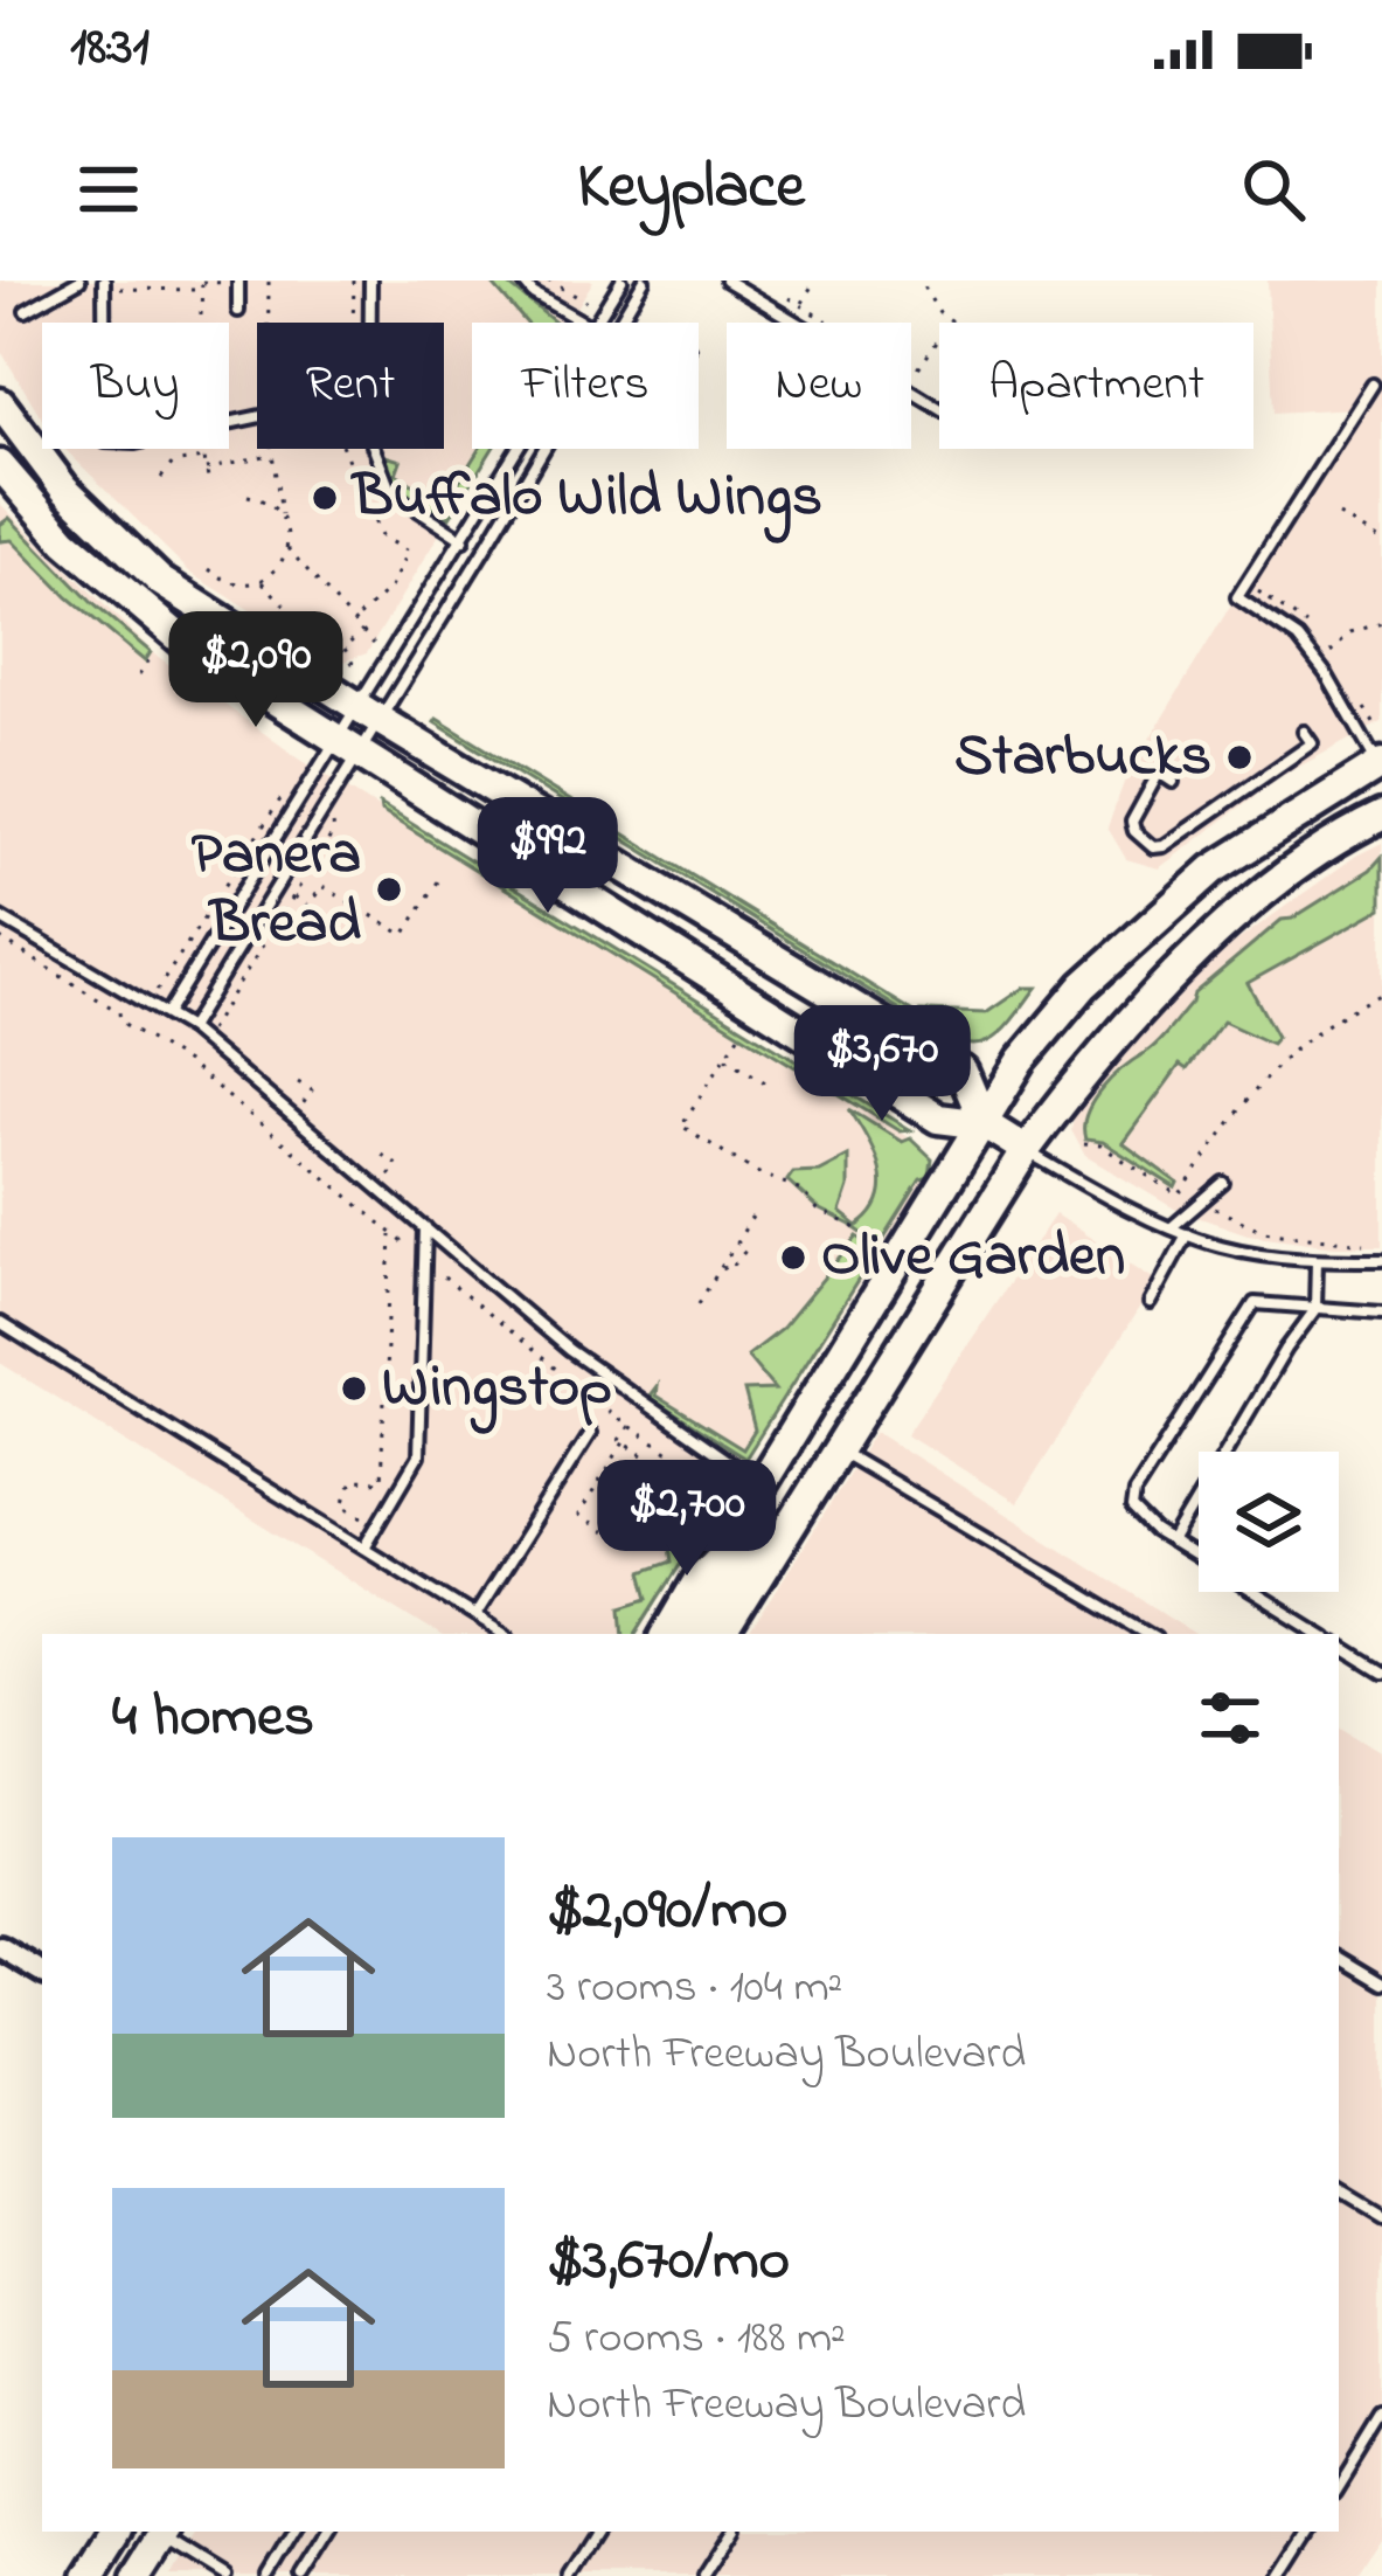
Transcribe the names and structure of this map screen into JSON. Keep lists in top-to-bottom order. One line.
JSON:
{"places":["Buffalo Wild Wings","Starbucks","Panera Bread","Olive Garden","Wingstop"],"page":{"status":"18:31","header":"Keyplace","chip":["Buy","Rent","Filters","New","Apartment"],"price":["$2,090","$992","$3,670","$2,700"],"heading":"4 homes","list":[{"name":"$2,090/mo","note":"3 rooms · 104 m² · North Freeway Boulevard"},{"name":"$3,670/mo","note":"5 rooms · 188 m² · North Freeway Boulevard"}]}}
